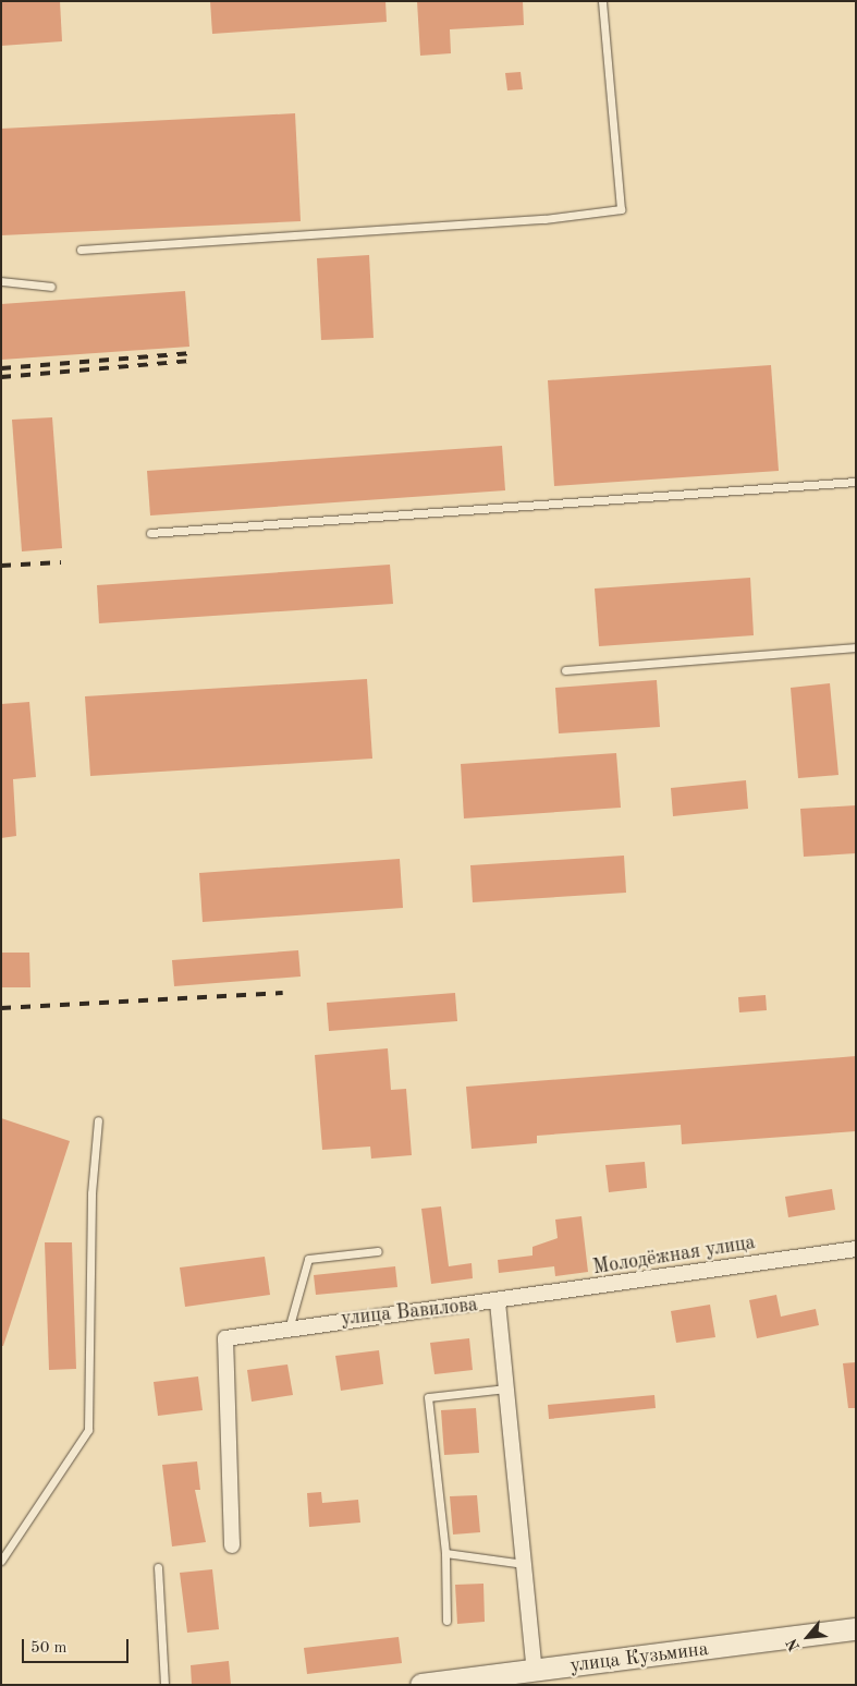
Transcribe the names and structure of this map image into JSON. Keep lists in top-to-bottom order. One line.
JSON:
{"streets":{"main road":["улица Кузьмина"],"street":["Молодёжная улица","улица Вавилова"]},"crossings":[["Молодёжная улица","улица Вавилова"],["улица Вавилова","улица Кузьмина"]],"scale_bar":"50 m","north":"bottom left"}
